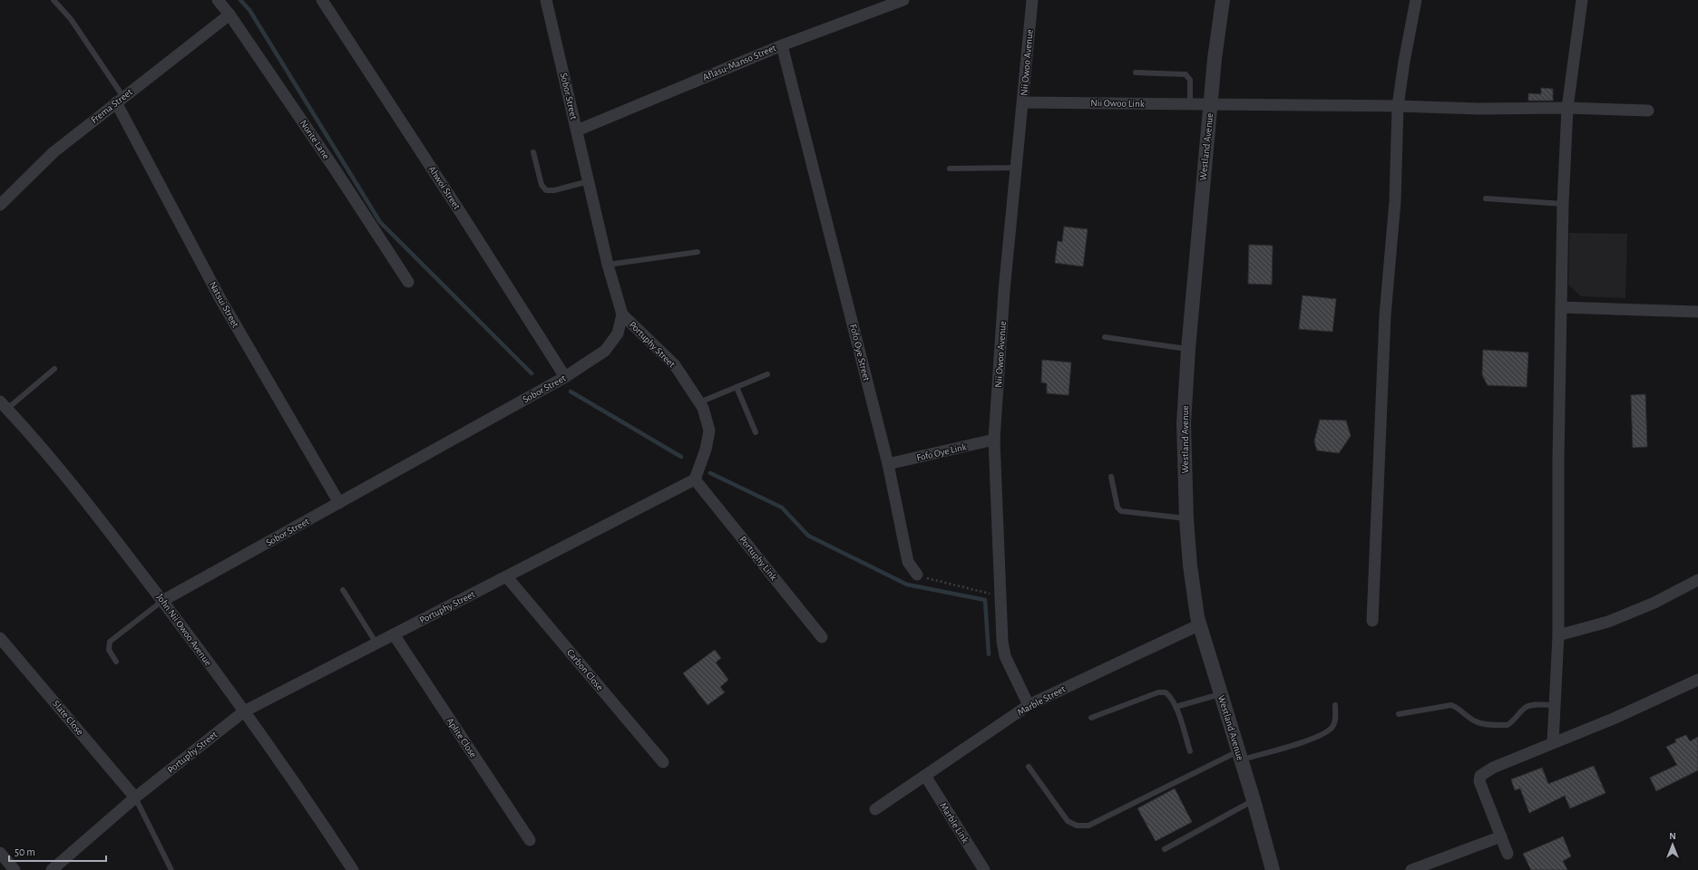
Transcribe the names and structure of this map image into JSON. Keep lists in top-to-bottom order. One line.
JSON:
{"streets":{"street":["Aflasu-Manso Street","Nii Owoo Avenue","Sobor Street","Nii Owoo Link","Frema Street","Norite Lane","Westland Avenue","Ahwoi Street","Natsui Street","Portuphy Street","Fofo Oye Street","Fofo Oye Link","Portuphy Link","John Nii Owoo Avenue","Carbon Close","Marble Street","Slate Close","Aplite Close","Marble Link"]},"crossings":[["Aflasu-Manso Street","Sobor Street"],["Aflasu-Manso Street","Fofo Oye Street"],["Nii Owoo Avenue","Nii Owoo Link"],["Nii Owoo Avenue","Fofo Oye Link"],["Nii Owoo Avenue","Marble Street"],["Sobor Street","Ahwoi Street"],["Sobor Street","Natsui Street"],["Sobor Street","Portuphy Street"],["Sobor Street","John Nii Owoo Avenue"],["Nii Owoo Link","Westland Avenue"],["Frema Street","Norite Lane"],["Frema Street","Natsui Street"],["Westland Avenue","Marble Street"],["Portuphy Street","Portuphy Link"],["Portuphy Street","John Nii Owoo Avenue"],["Portuphy Street","Carbon Close"],["Portuphy Street","Slate Close"],["Portuphy Street","Aplite Close"],["Fofo Oye Street","Fofo Oye Link"],["Marble Street","Marble Link"]],"scale_bar":"50 m","north":"top"}
